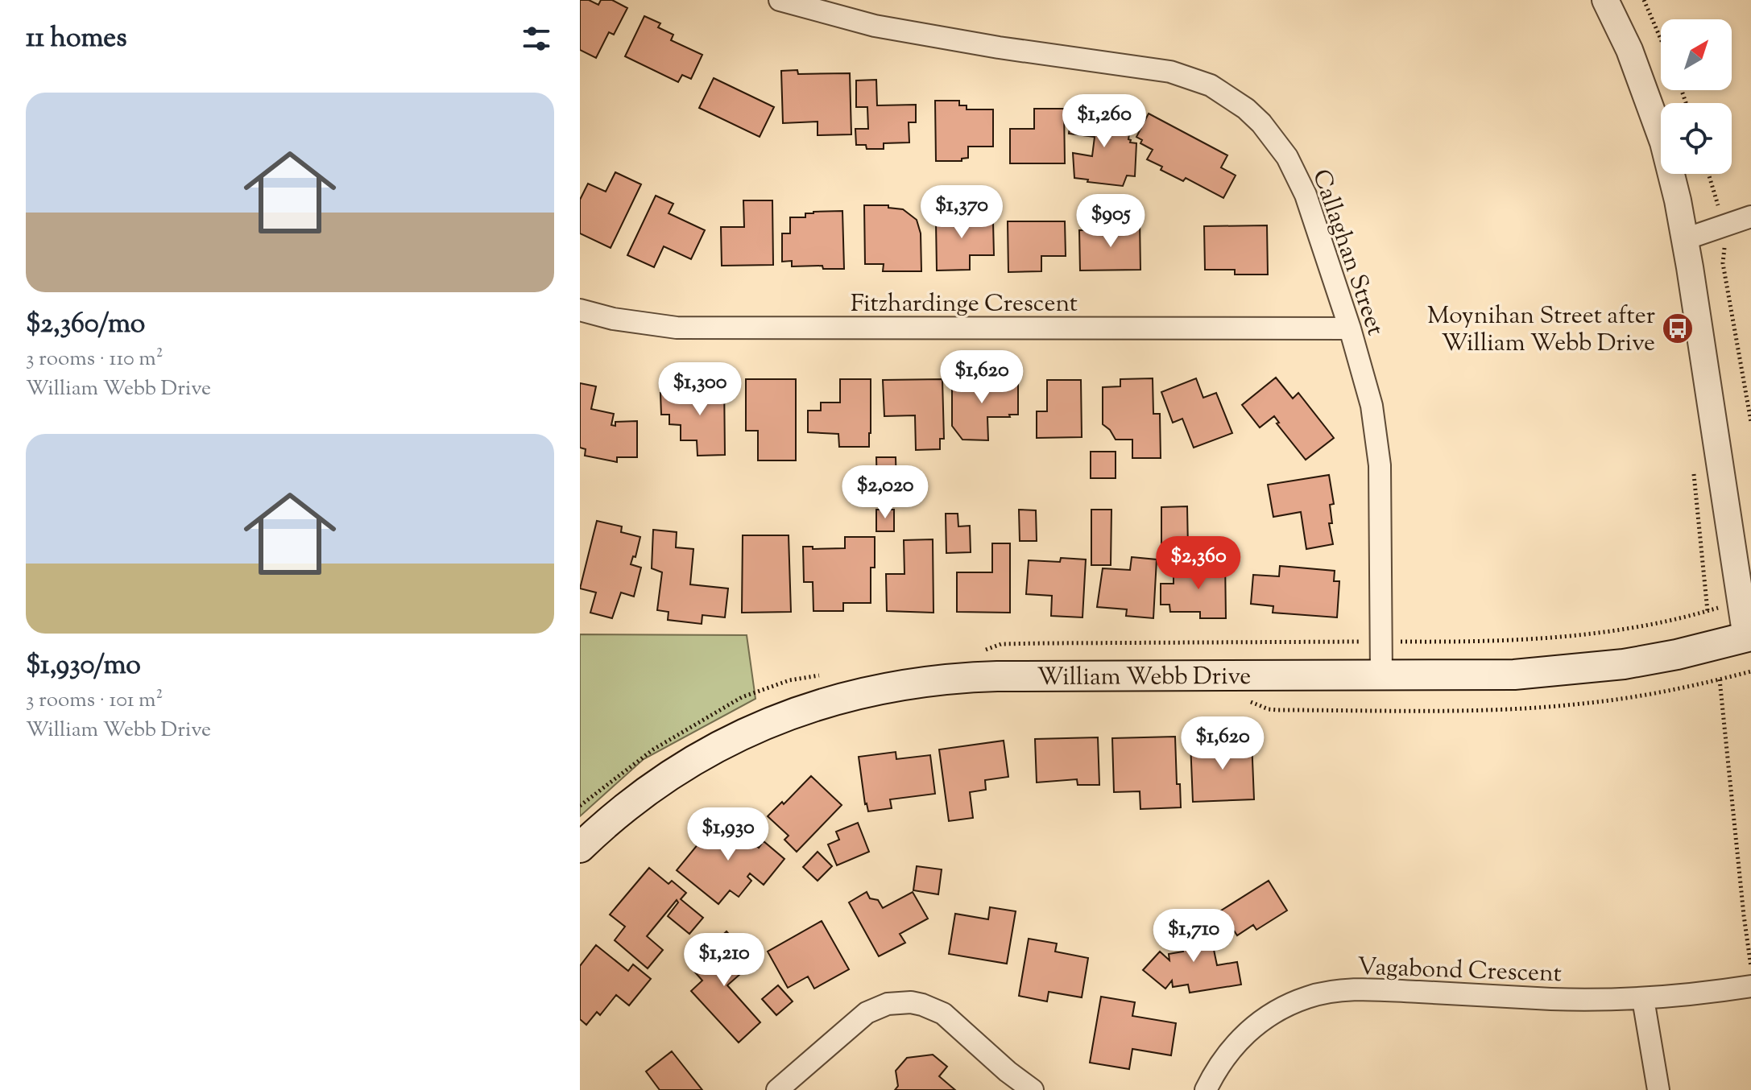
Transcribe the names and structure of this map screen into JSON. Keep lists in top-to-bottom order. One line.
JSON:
{"streets":{"main road":["William Webb Drive"],"street":["Callaghan Street","Fitzhardinge Crescent","Vagabond Crescent"]},"crossings":[["Callaghan Street","Fitzhardinge Crescent"],["Callaghan Street","William Webb Drive"]],"places":{"bus stop":["Moynihan Street after William Webb Drive"]},"north":"top right","page":{"heading":"11 homes","list":[{"name":"$2,360/mo","note":"3 rooms · 110 m² · William Webb Drive"},{"name":"$1,930/mo","note":"3 rooms · 101 m² · William Webb Drive"}],"price":["$1,260","$1,370","$905","$1,620","$1,300","$2,020","$2,360","$1,620","$1,930","$1,710","$1,210"]}}
